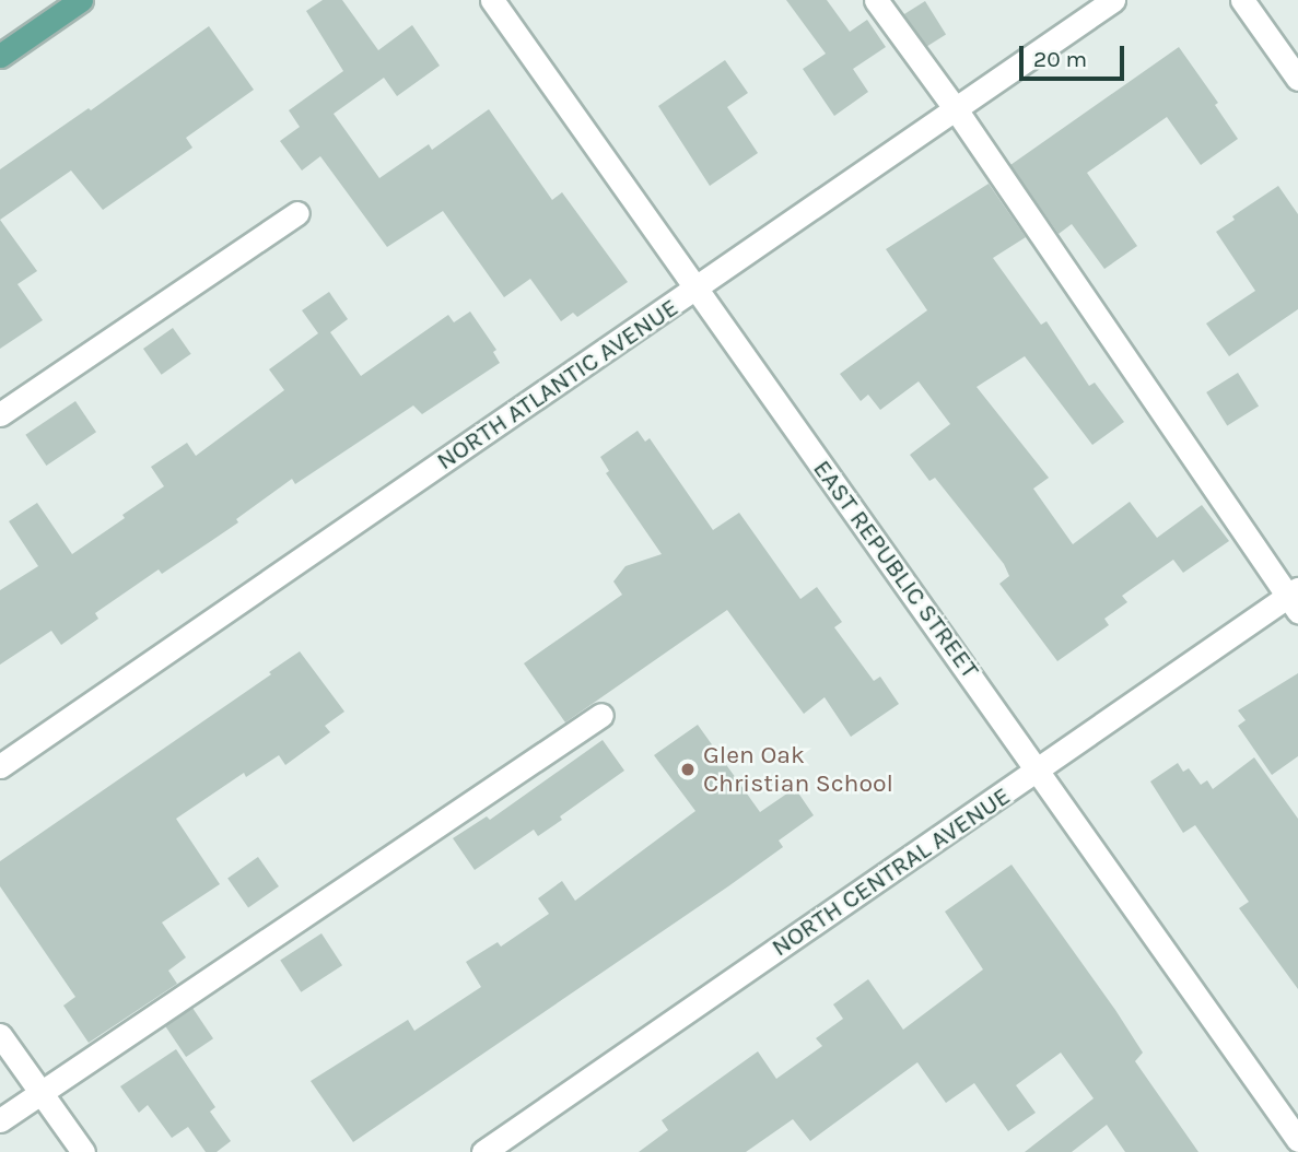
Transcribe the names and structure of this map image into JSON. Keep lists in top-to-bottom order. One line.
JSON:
{"streets":{"street":["NORTH ATLANTIC AVENUE","EAST REPUBLIC STREET","NORTH CENTRAL AVENUE"]},"crossings":[["NORTH ATLANTIC AVENUE","EAST REPUBLIC STREET"],["EAST REPUBLIC STREET","NORTH CENTRAL AVENUE"]],"places":["Glen Oak Christian School"],"scale_bar":"20 m"}
